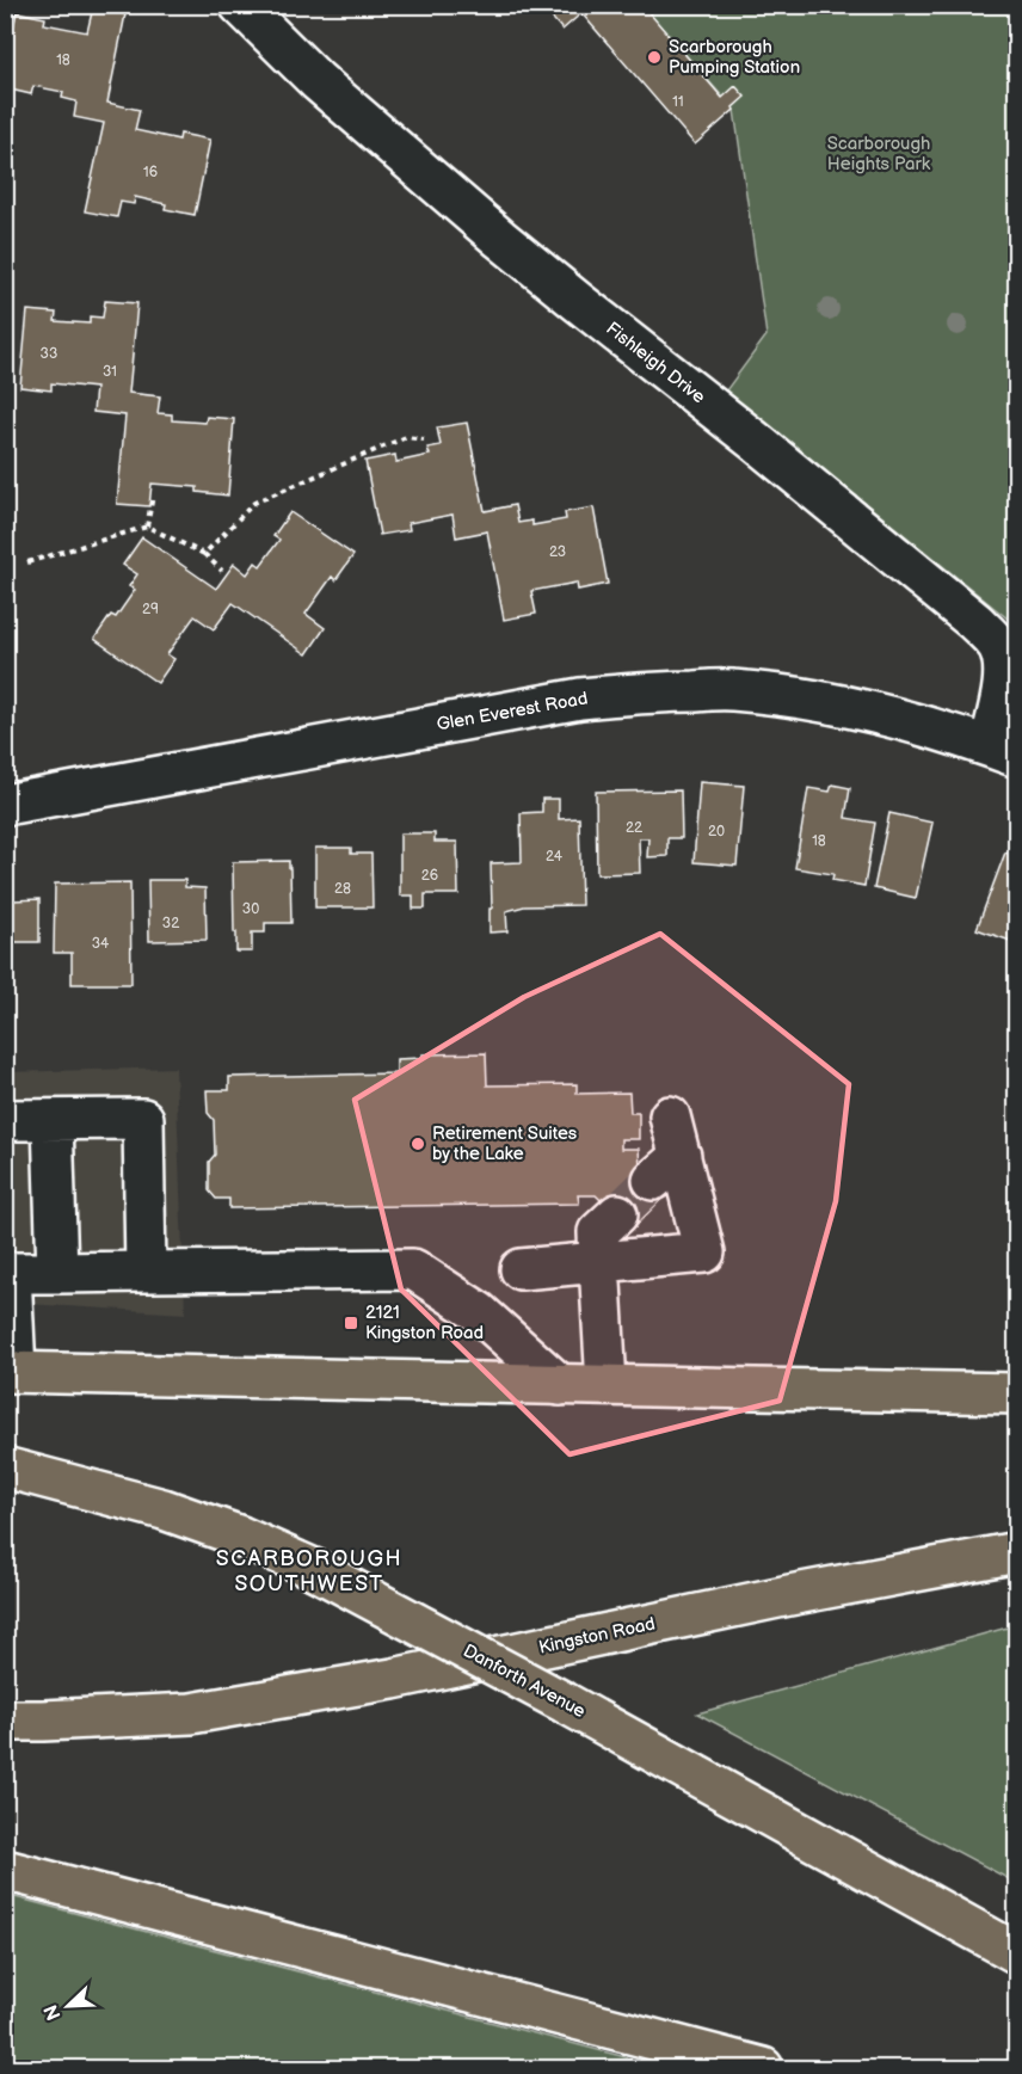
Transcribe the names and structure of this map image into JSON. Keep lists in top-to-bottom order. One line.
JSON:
{"streets":{"main road":["Kingston Road","Danforth Avenue"],"street":["Fishleigh Drive","Glen Everest Road"]},"crossings":[["Fishleigh Drive","Glen Everest Road"]],"districts":["SCARBOROUGH SOUTHWEST"],"parks":["Scarborough Heights Park"],"places":{"other":["Scarborough Pumping Station","Retirement Suites by the Lake"],"transit":["2121 Kingston Road"]},"house_numbers":["18","11","16","33","31","23","29","22","20","18","24","26","28","30","32","34"],"north":"bottom left"}
